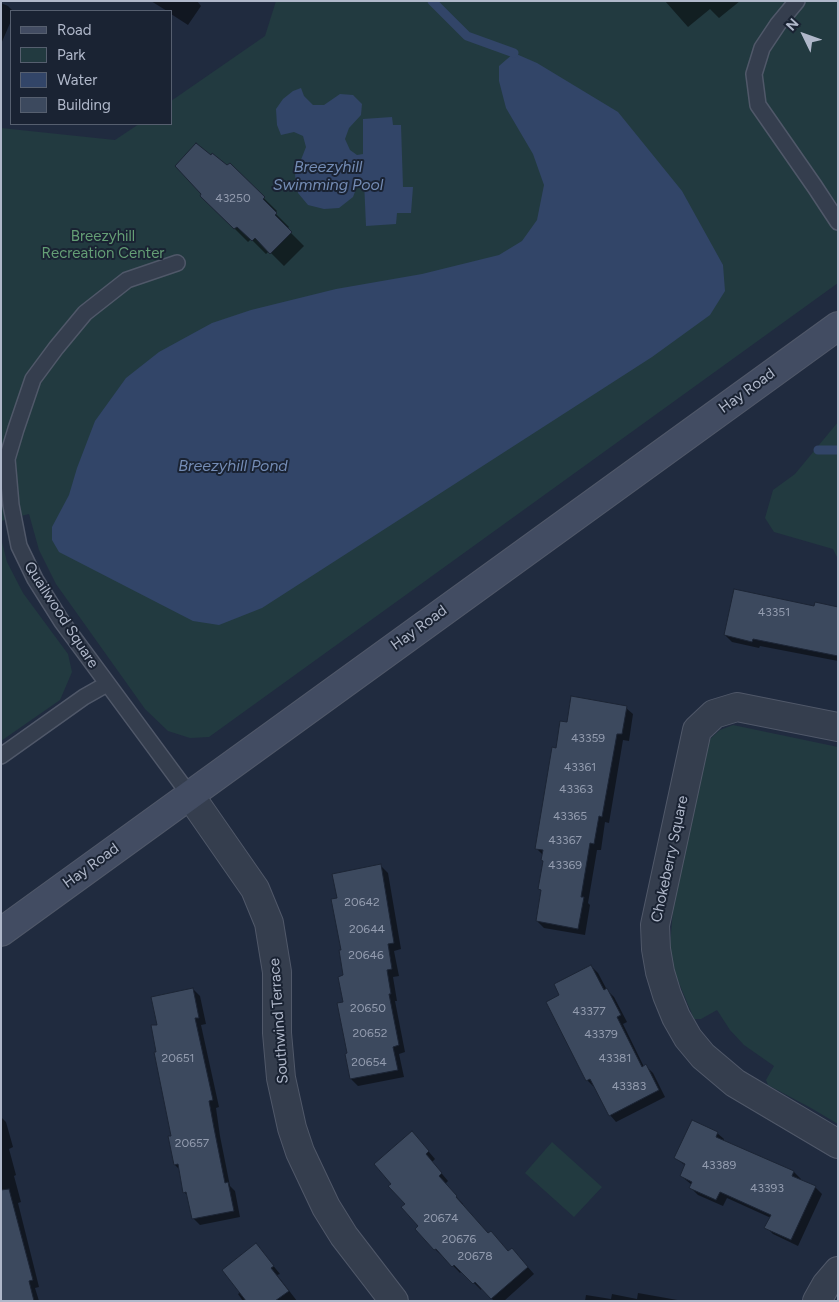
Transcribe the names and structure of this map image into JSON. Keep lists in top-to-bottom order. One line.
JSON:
{"streets":{"street":["Hay Road","Chokeberry Square","Southwind Terrace"],"lane":["Quailwood Square"]},"crossings":[["Hay Road","Quailwood Square"],["Hay Road","Southwind Terrace"],["Quailwood Square","Southwind Terrace"]],"water":["Breezyhill Swimming Pool","Breezyhill Pond"],"parks":["Breezyhill Recreation Center"],"house_numbers":["43250","43351","43359","43361","43363","43365","43367","43369","20642","20644","20646","20650","43377","20652","43379","20651","43381","20654","43383","20657","43389","43393","20674","20676","20678"],"legend":["Road","Park","Water","Building"],"north":"top left"}
